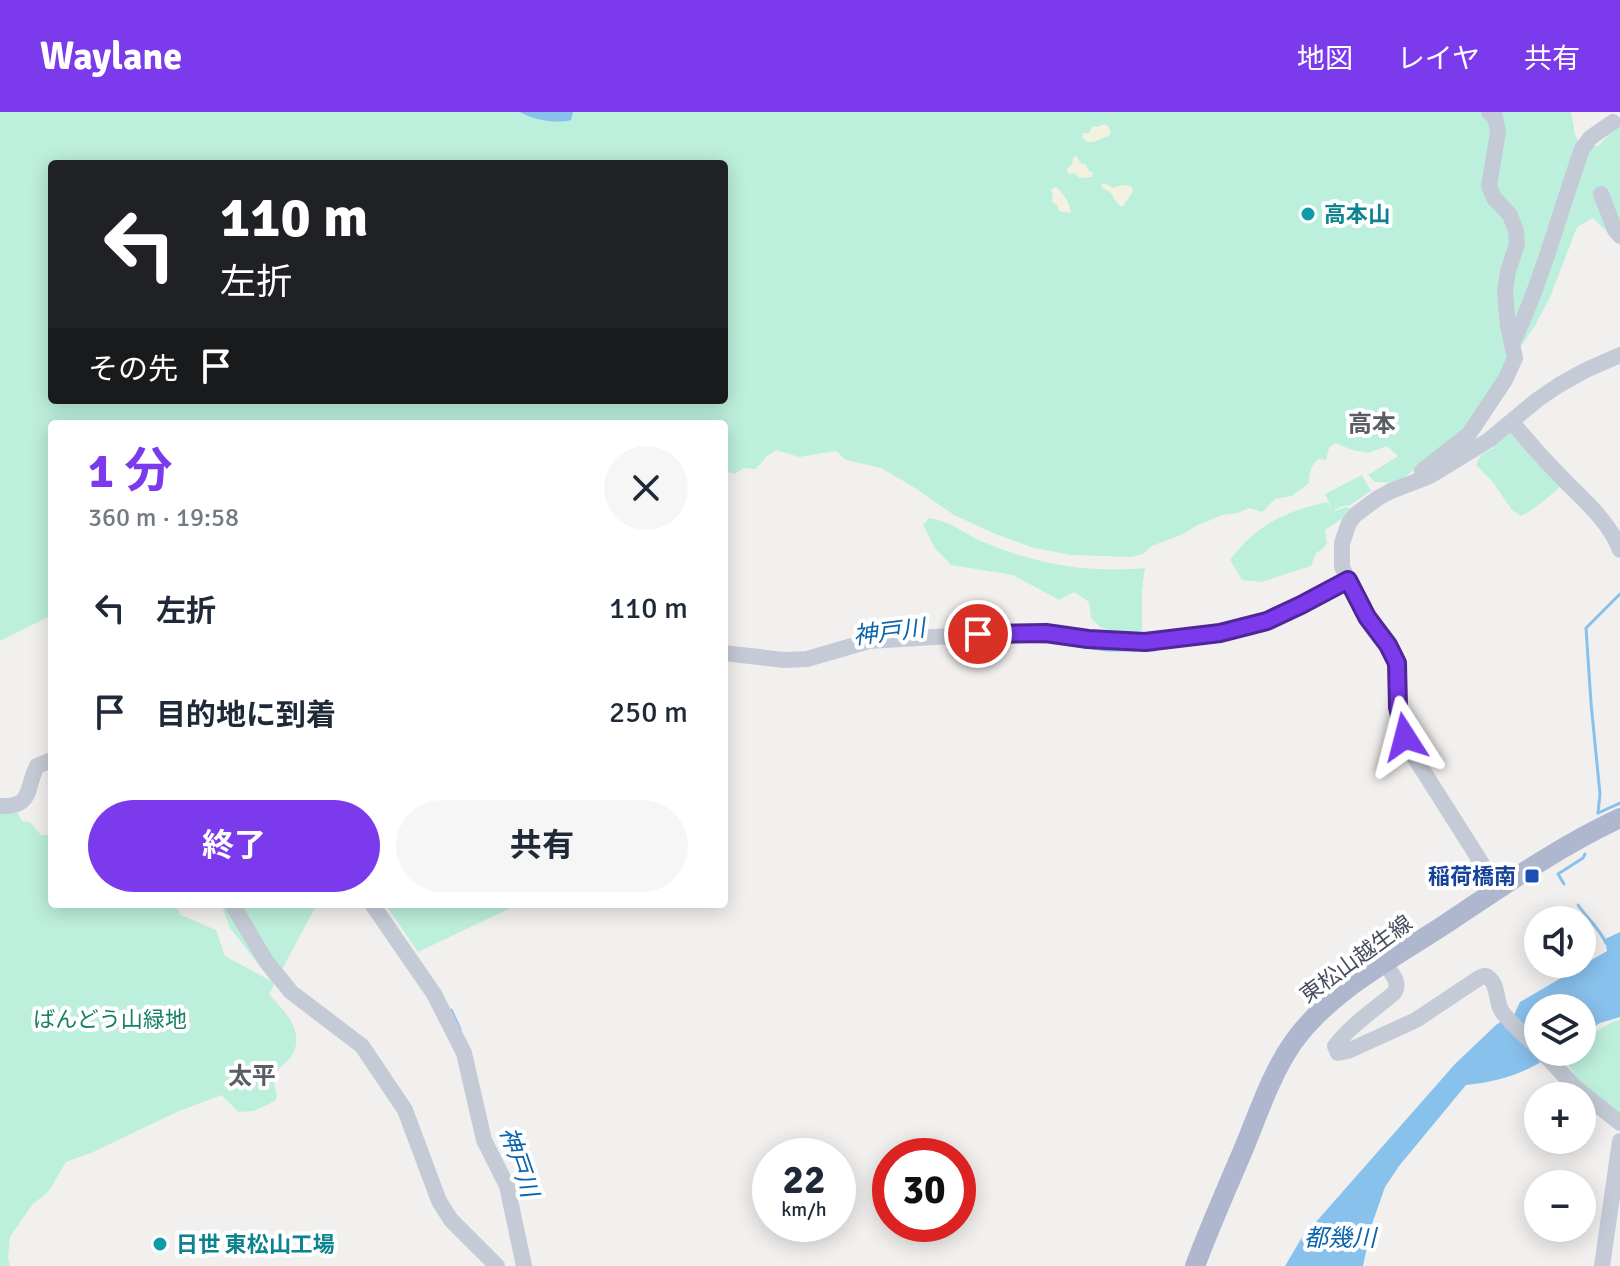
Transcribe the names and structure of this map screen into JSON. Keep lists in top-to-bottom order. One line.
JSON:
{"streets":{"main road":["東松山越生線"]},"districts":["高本","太平"],"water":["神戸川","都幾川"],"parks":["ばんどう山緑地"],"places":{"other":["高本山","日世 東松山工場"],"transit":["稲荷橋南"]},"page":{"header":"Waylane","nav":["地図","レイヤ","共有"],"turn":["110 m","左折"],"then":"その先","heading":["1 分","360 m · 19:58"],"list":[{"name":"左折","value":"110 m"},{"name":"目的地に到着","value":"250 m"}],"buttons":["終了","共有"],"map_buttons":["+","−"],"speed":"22 km/h","limit":"30"}}
